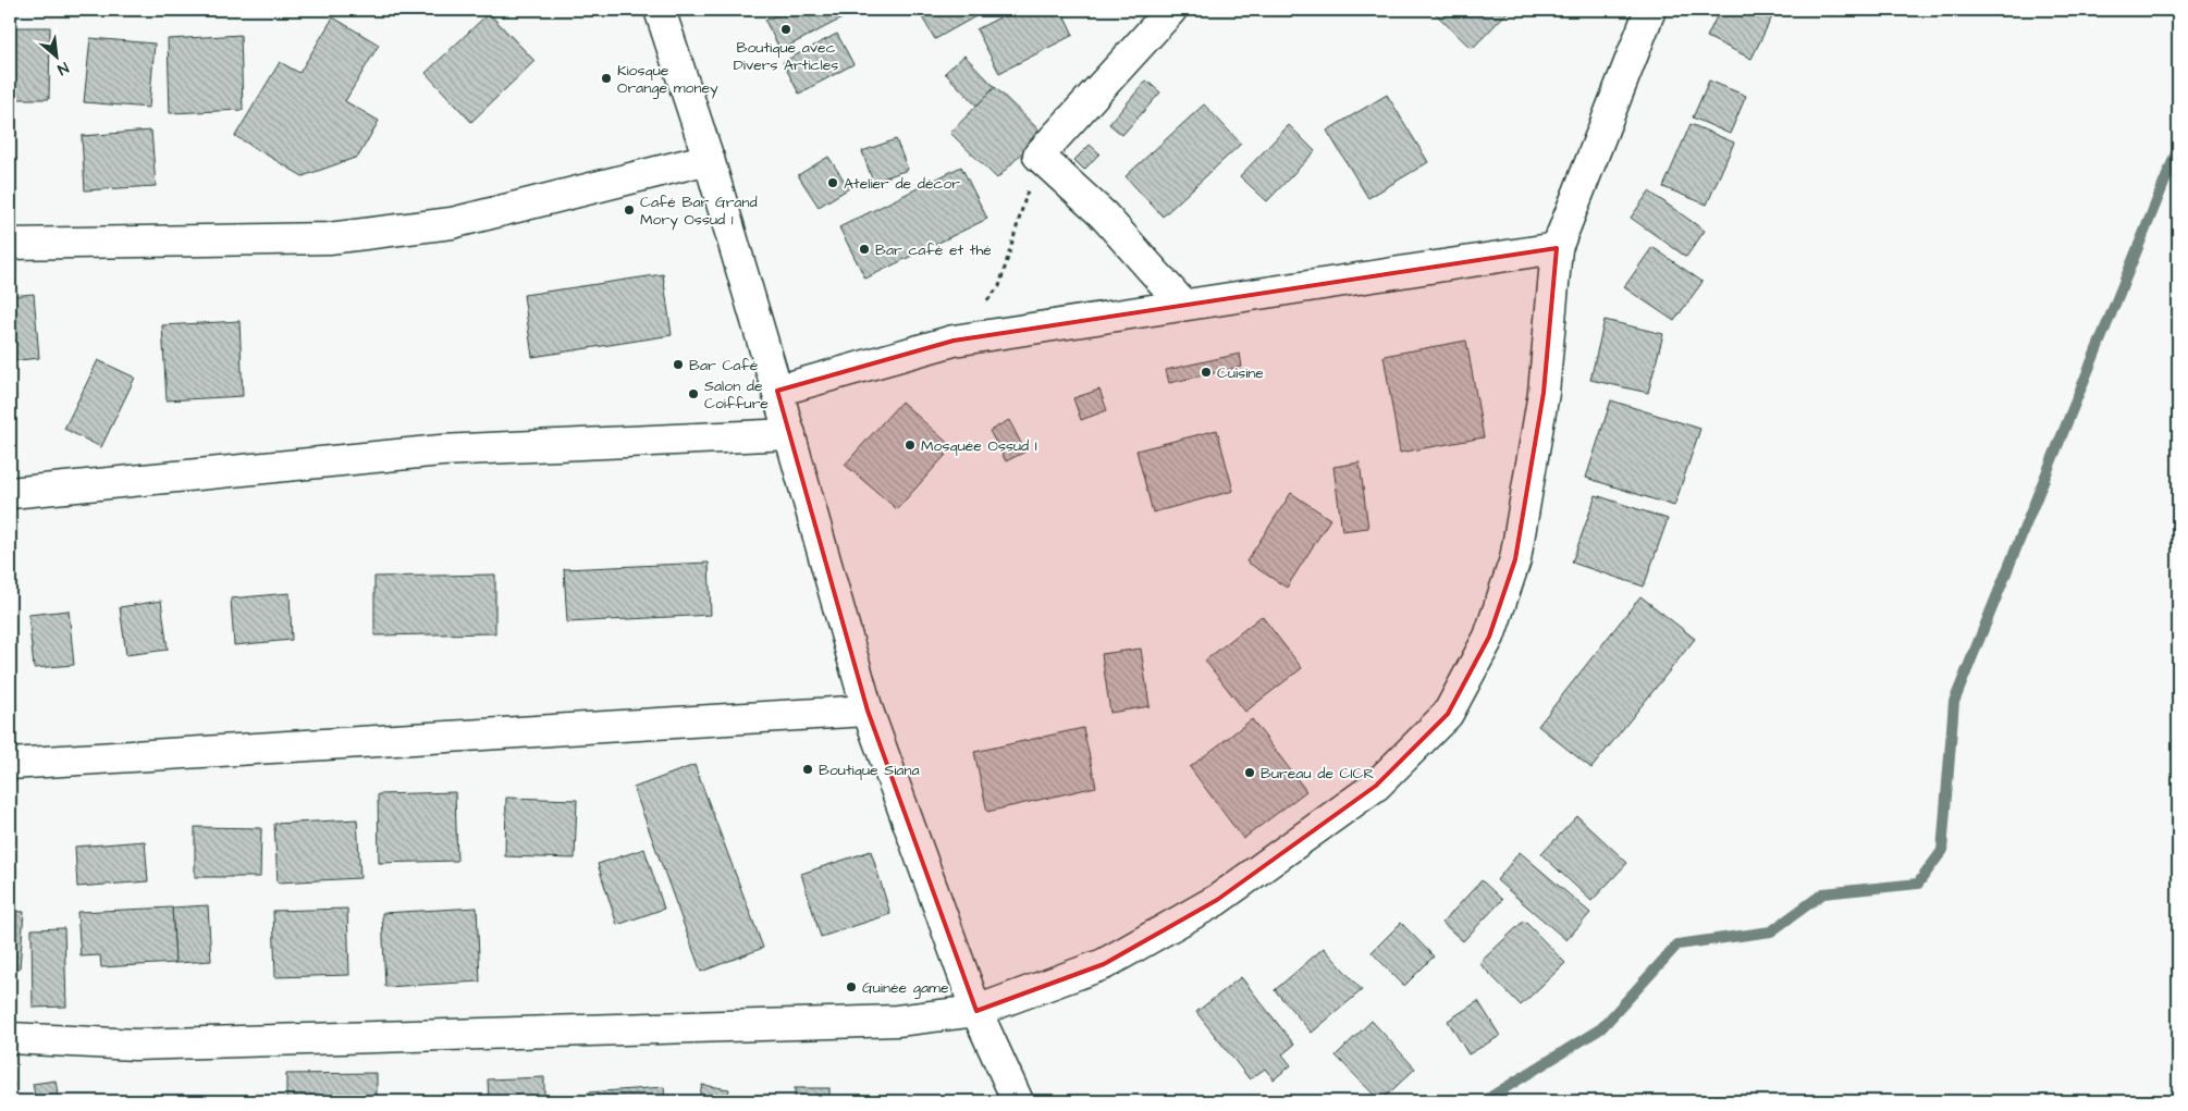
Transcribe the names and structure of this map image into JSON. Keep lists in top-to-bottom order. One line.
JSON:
{"places":["Boutique avec Divers Articles","Kiosque Orange money","Atelier de décor","Café Bar Grand Mory Ossud 1","Bar café et thé","Bar Café","Cuisine","Salon de Coiffure","Mosquée Ossud I","Boutique Siana","Bureau de CICR","Guinée game"],"north":"bottom right"}
